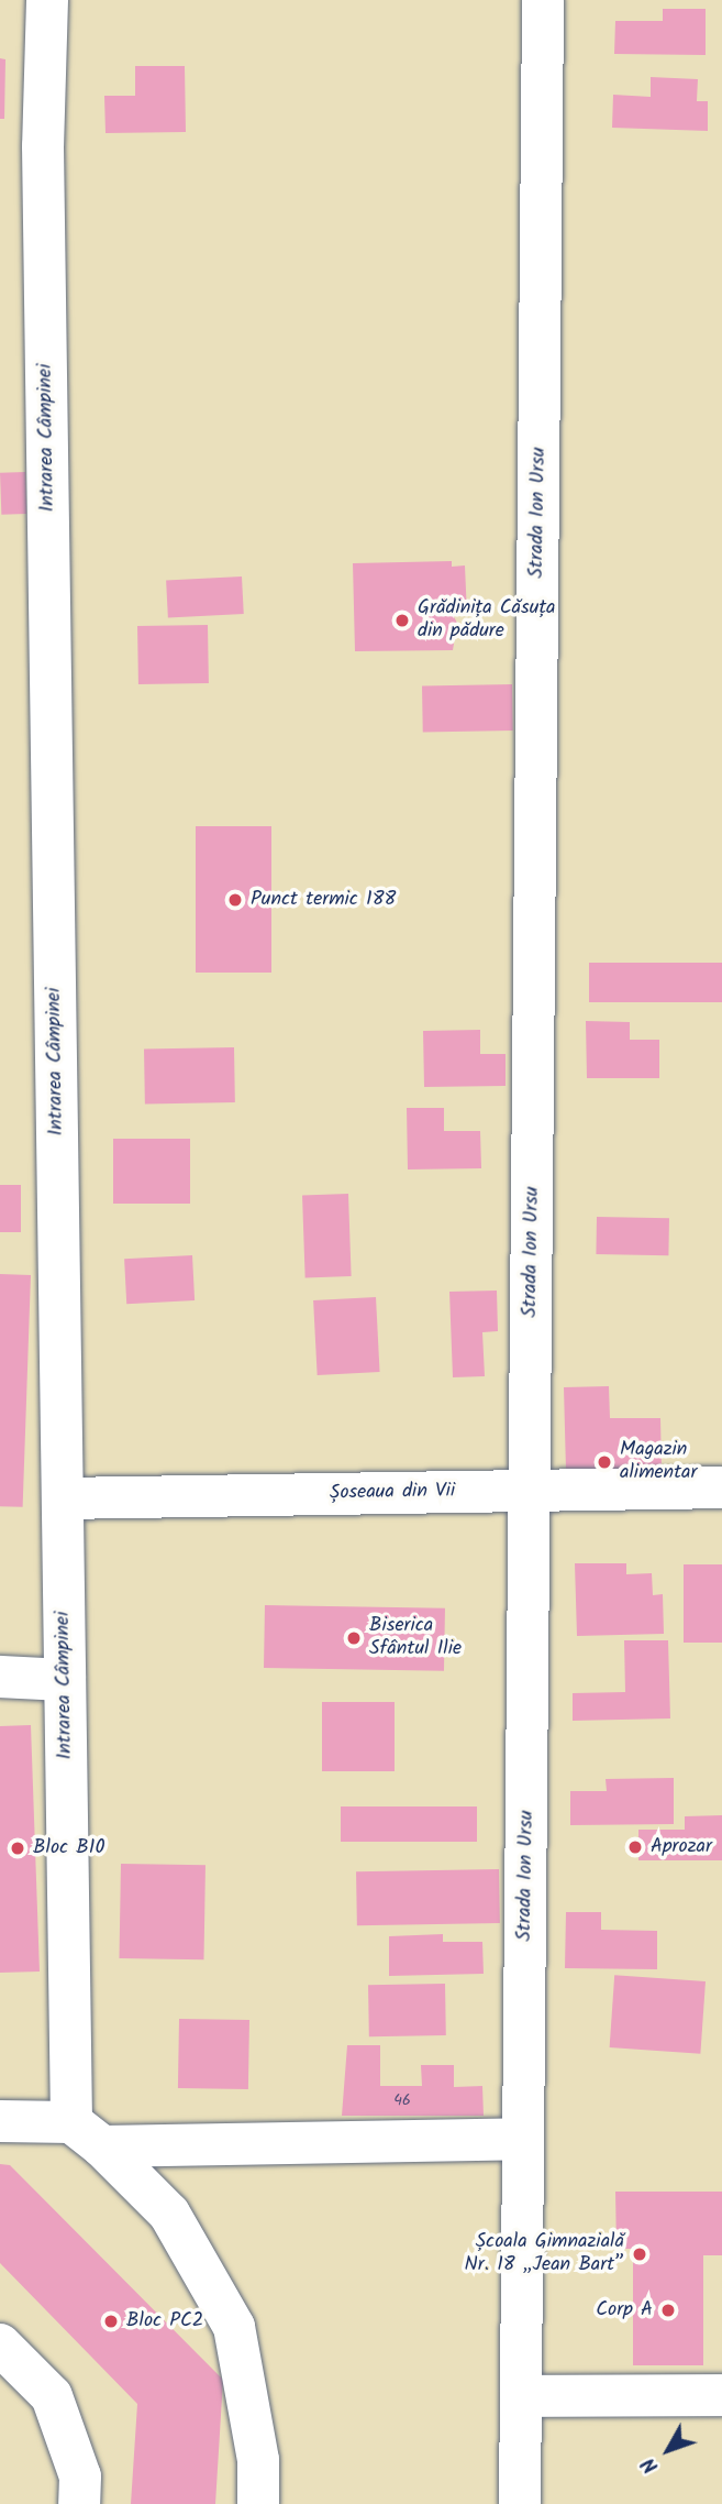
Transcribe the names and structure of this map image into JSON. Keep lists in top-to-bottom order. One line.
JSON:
{"streets":{"street":["Intrarea Câmpinei","Strada Ion Ursu","Șoseaua din Vii"]},"crossings":[["Intrarea Câmpinei","Șoseaua din Vii"],["Strada Ion Ursu","Șoseaua din Vii"]],"places":["Grădinița Căsuța din pădure","Punct termic 188","Magazin alimentar","Biserica Sfântul Ilie","Aprozar","Bloc B10","Școala Gimnazială Nr. 18 „Jean Bart”","Corp A","Bloc PC2"],"house_numbers":["46"],"north":"bottom left"}
